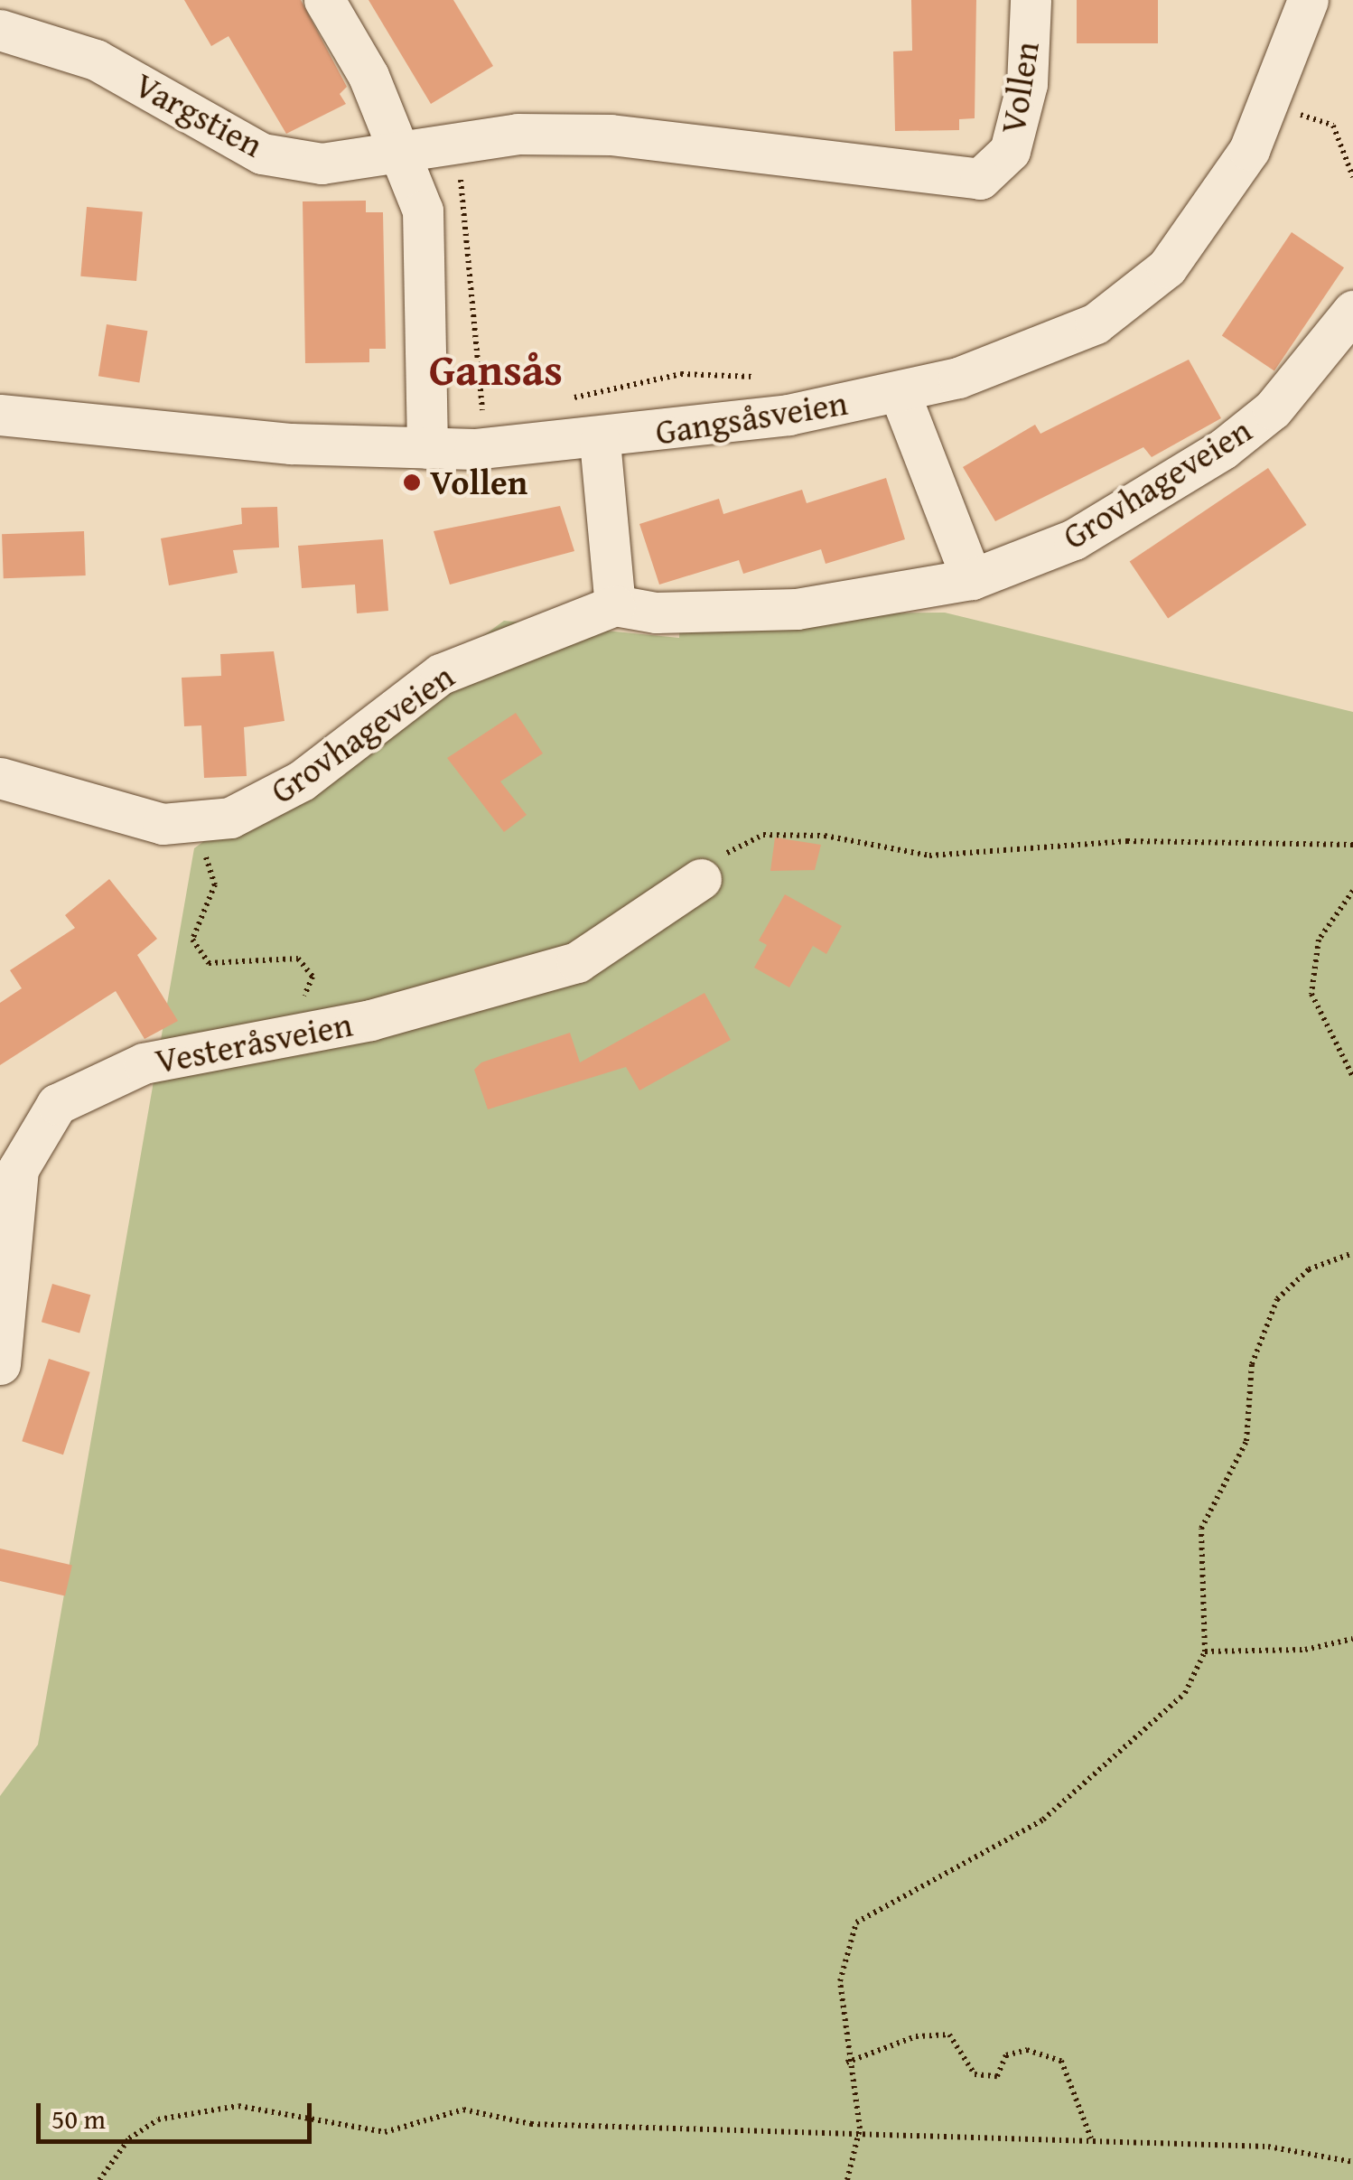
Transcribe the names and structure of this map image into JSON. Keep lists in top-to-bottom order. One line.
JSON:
{"streets":{"street":["Vollen","Vargstien","Gangsåsveien","Grovhageveien","Vesteråsveien"]},"crossings":[["Vollen","Vargstien"]],"districts":["Gansås"],"places":["Vollen"],"scale_bar":"50 m"}
